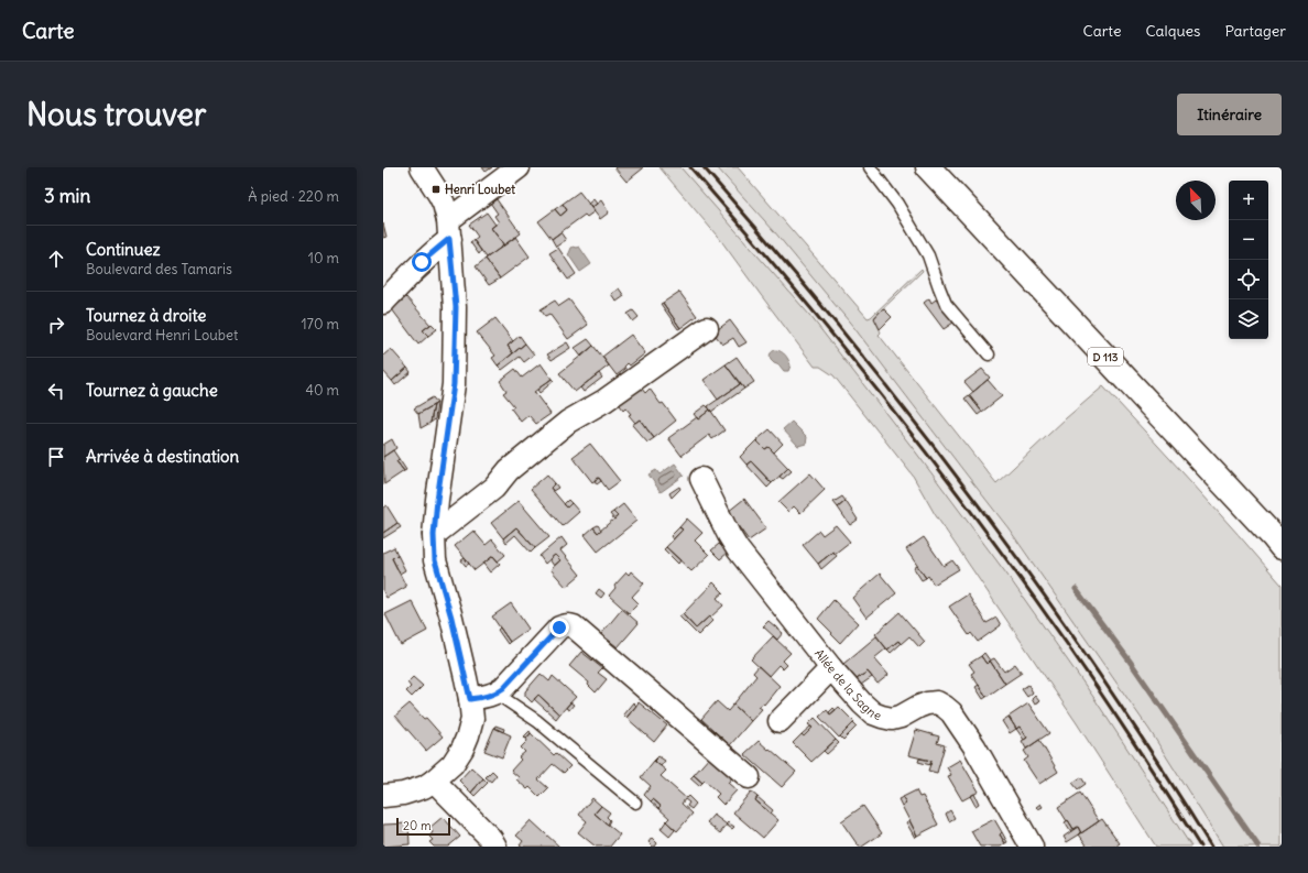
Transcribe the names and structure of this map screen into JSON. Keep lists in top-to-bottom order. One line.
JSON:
{"streets":{"main road":["D 113"],"street":["Allée de la Sagne"]},"places":{"transit":["Henri Loubet"]},"scale_bar":"20 m","north":"top left","page":{"header":"Carte","nav":["Carte","Calques","Partager"],"buttons":"Itinéraire","title":"Nous trouver","heading":["3 min","À pied · 220 m"],"map_buttons":["+","−"],"list":[["Continuez","Boulevard des Tamaris","10 m"],["Tournez à droite","Boulevard Henri Loubet","170 m"],["Tournez à gauche","40 m"],"Arrivée à destination"],"scale":"20 m"}}
